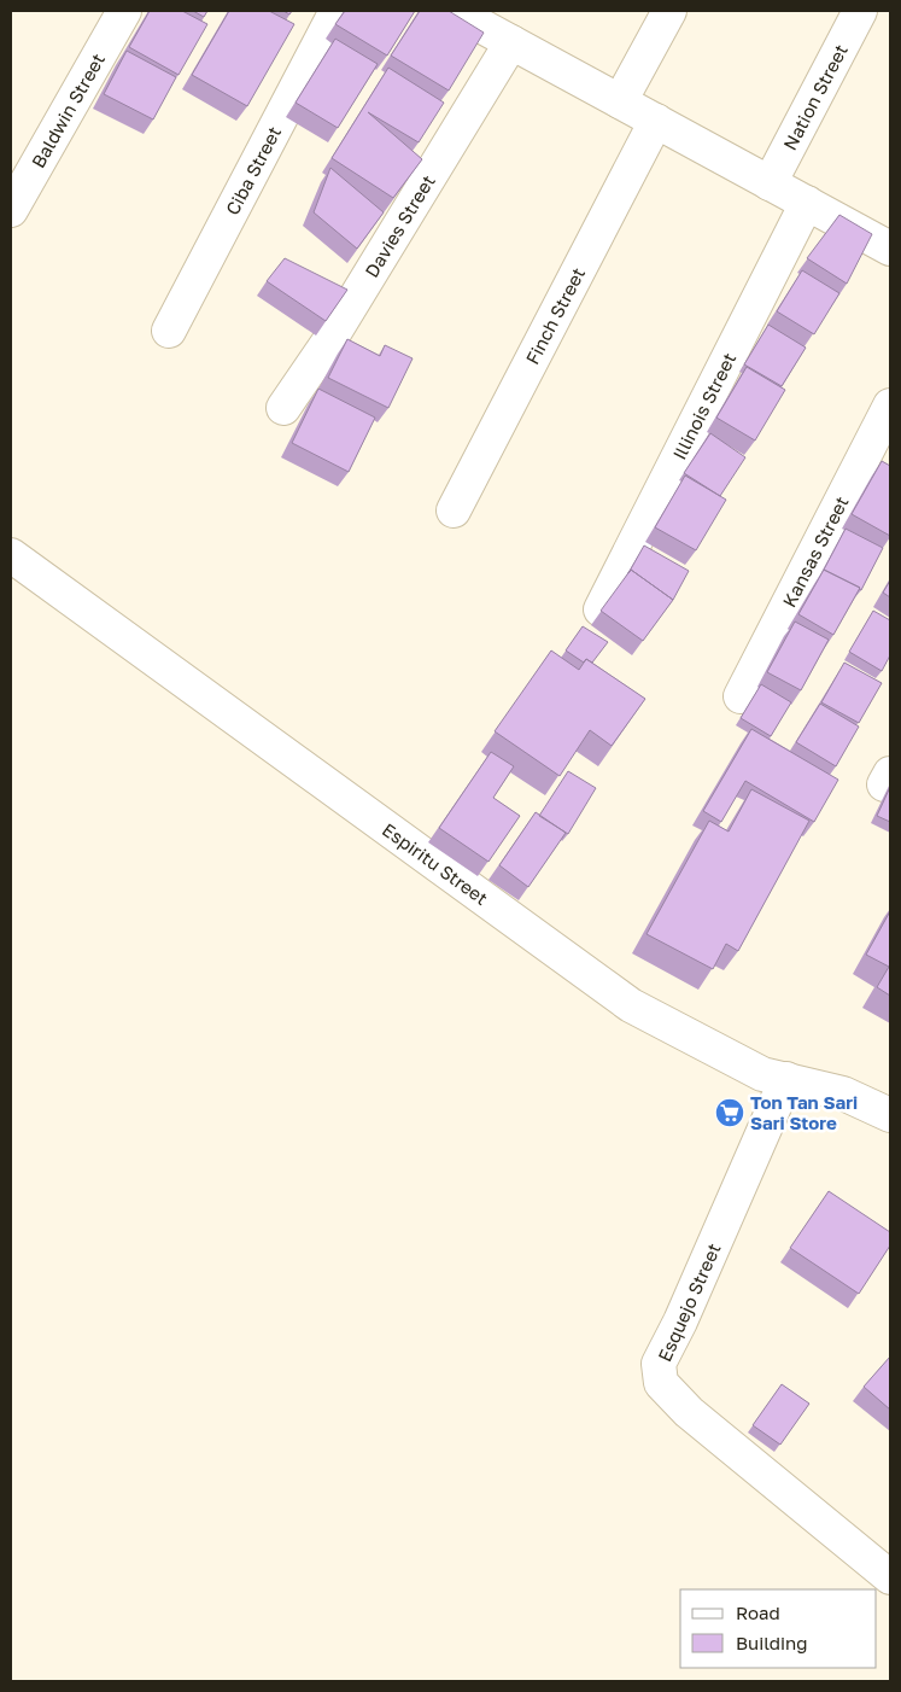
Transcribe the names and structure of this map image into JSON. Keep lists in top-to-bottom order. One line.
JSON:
{"streets":{"street":["Nation Street","Baldwin Street","Ciba Street","Davies Street","Finch Street","Illinois Street","Kansas Street","Espiritu Street","Esquejo Street"]},"crossings":[["Espiritu Street","Esquejo Street"]],"places":{"supermarket":["Ton Tan Sari Sari Store"]},"legend":["Road","Building"]}
